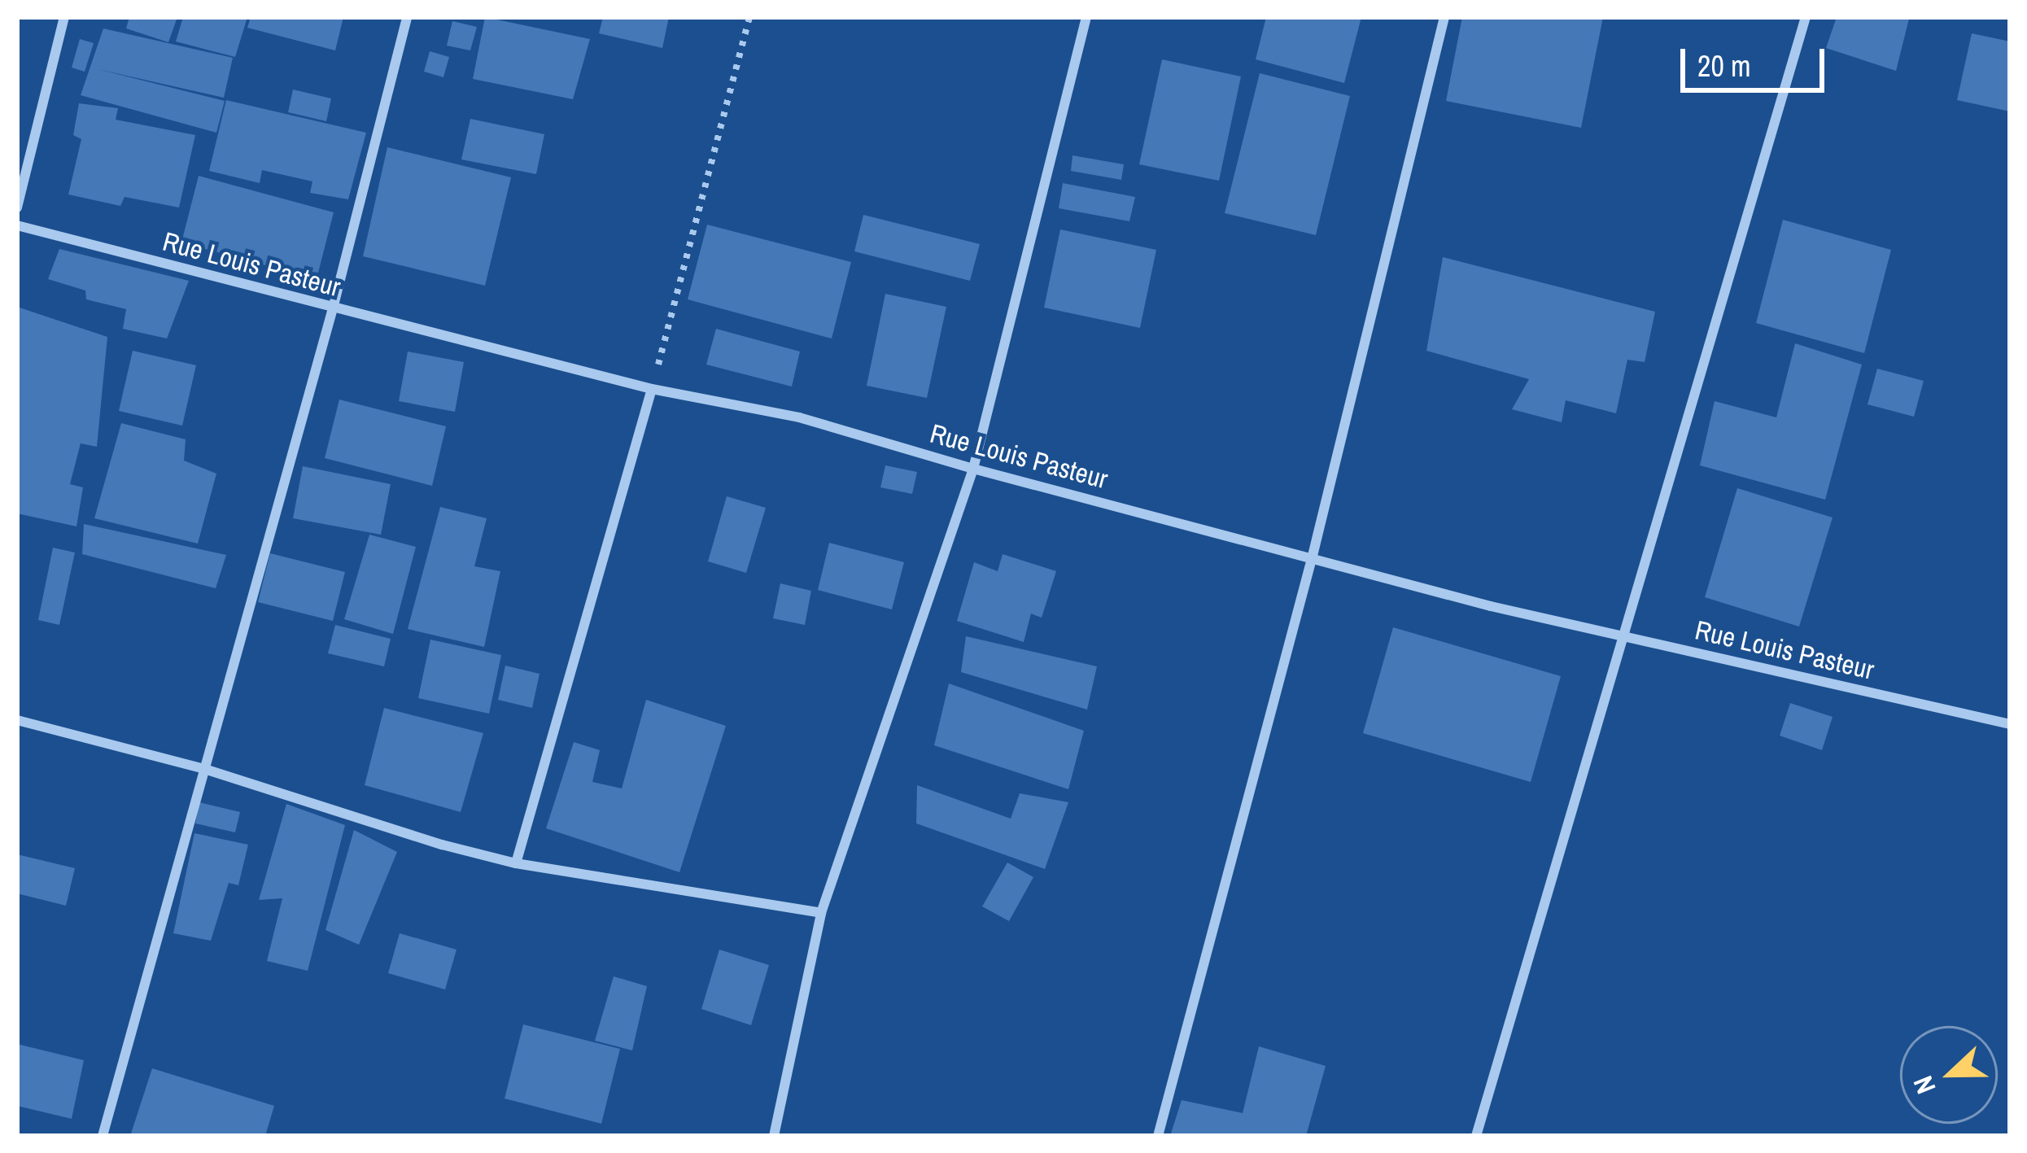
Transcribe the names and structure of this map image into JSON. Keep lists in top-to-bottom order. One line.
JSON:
{"streets":{"street":["Rue Louis Pasteur"]},"scale_bar":"20 m","north":"left"}
